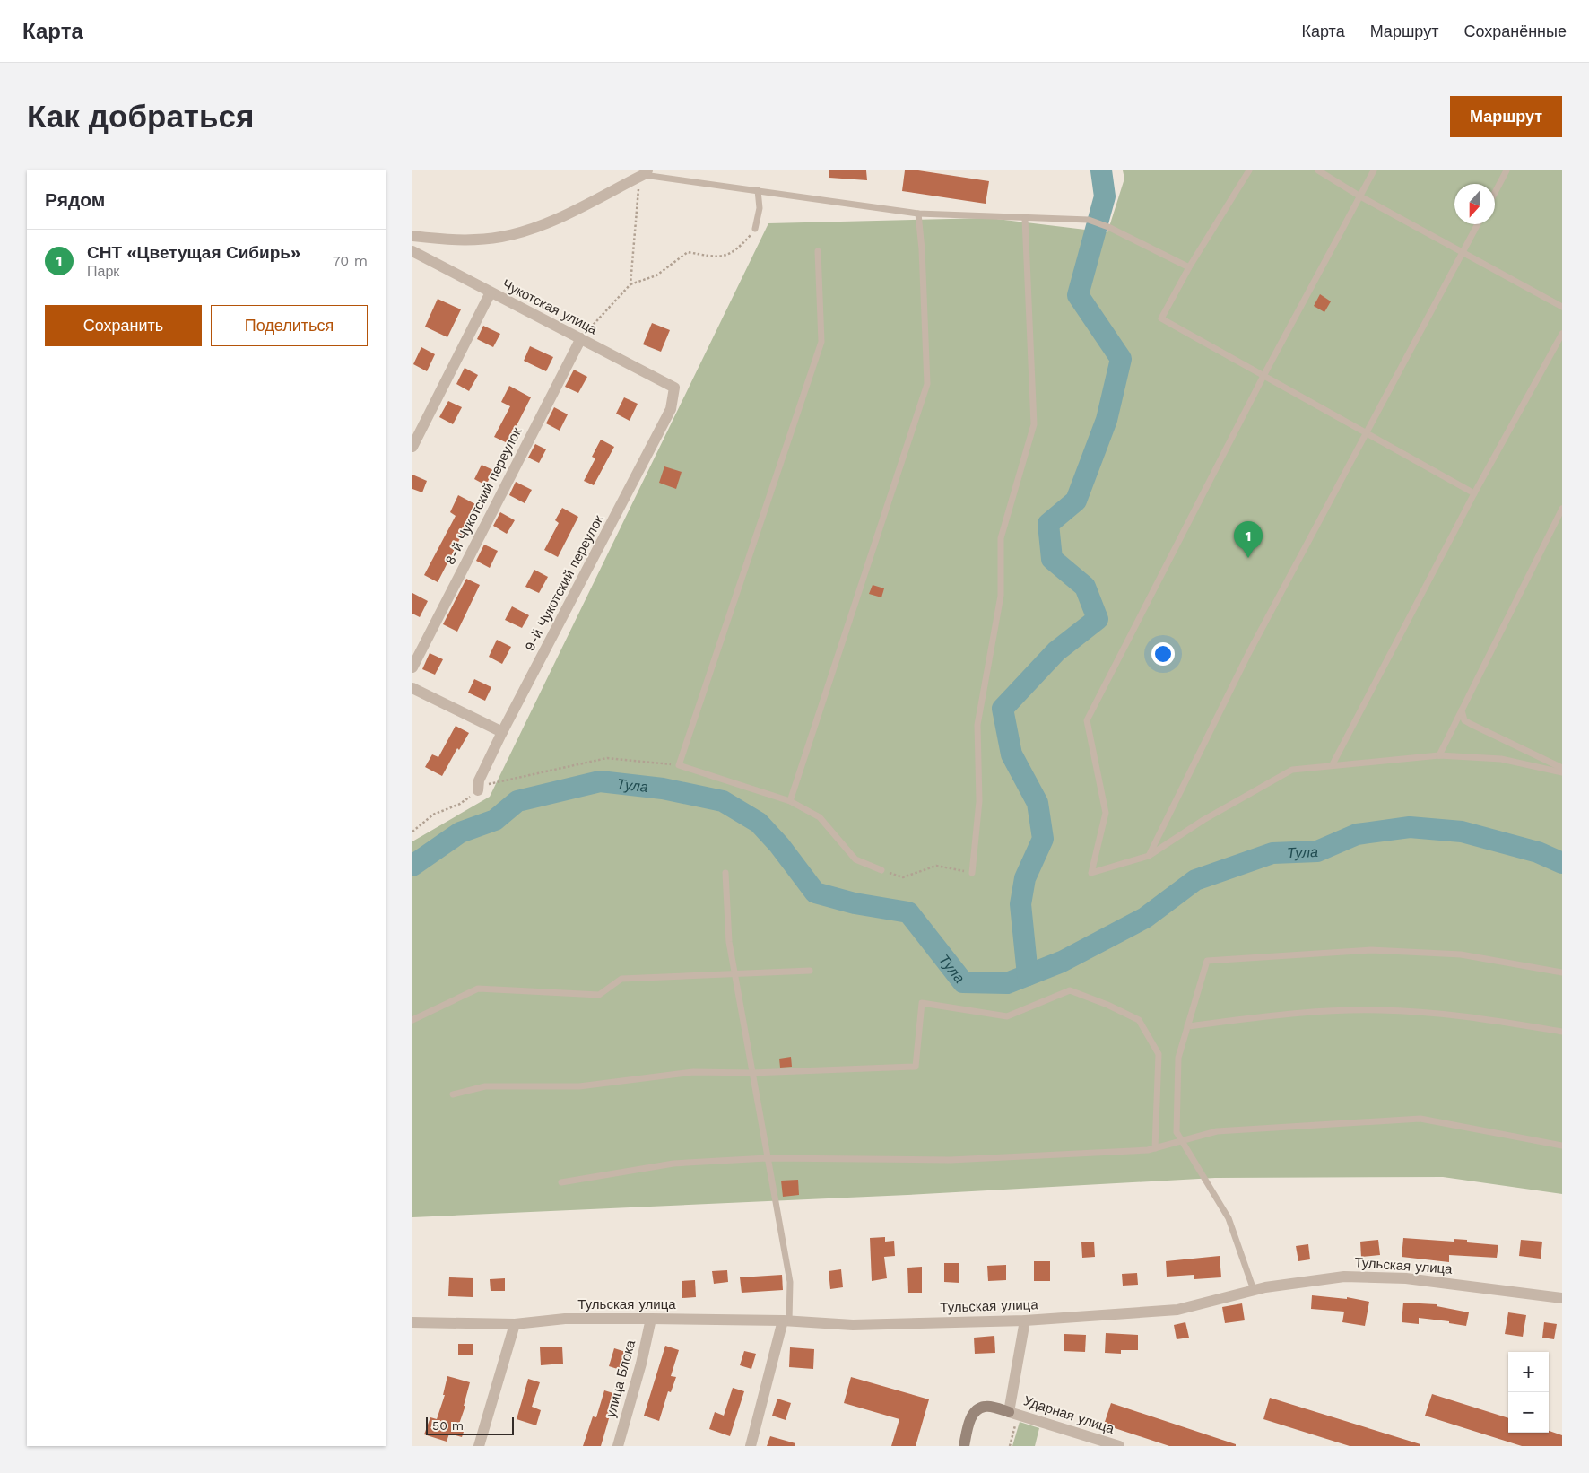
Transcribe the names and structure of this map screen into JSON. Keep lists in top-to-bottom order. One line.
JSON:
{"streets":{"street":["Чукотская улица","8-й Чукотский переулок","9-й Чукотский переулок","Тульская улица","улица Блока","Ударная улица"]},"crossings":[["Чукотская улица","8-й Чукотский переулок"],["Чукотская улица","9-й Чукотский переулок"],["Тульская улица","улица Блока"]],"water":["Тула"],"scale_bar":"50 m","north":"bottom","page":{"header":"Карта","nav":["Карта","Маршрут","Сохранённые"],"buttons":["Маршрут",["Сохранить","Поделиться"]],"title":"Как добраться","heading":"Рядом","list":[{"mark":"1","name":"СНТ «Цветущая Сибирь»","note":"Парк","value":"70 m"}],"pins":"1","map_buttons":["+","−"],"scale":"50 m"}}
